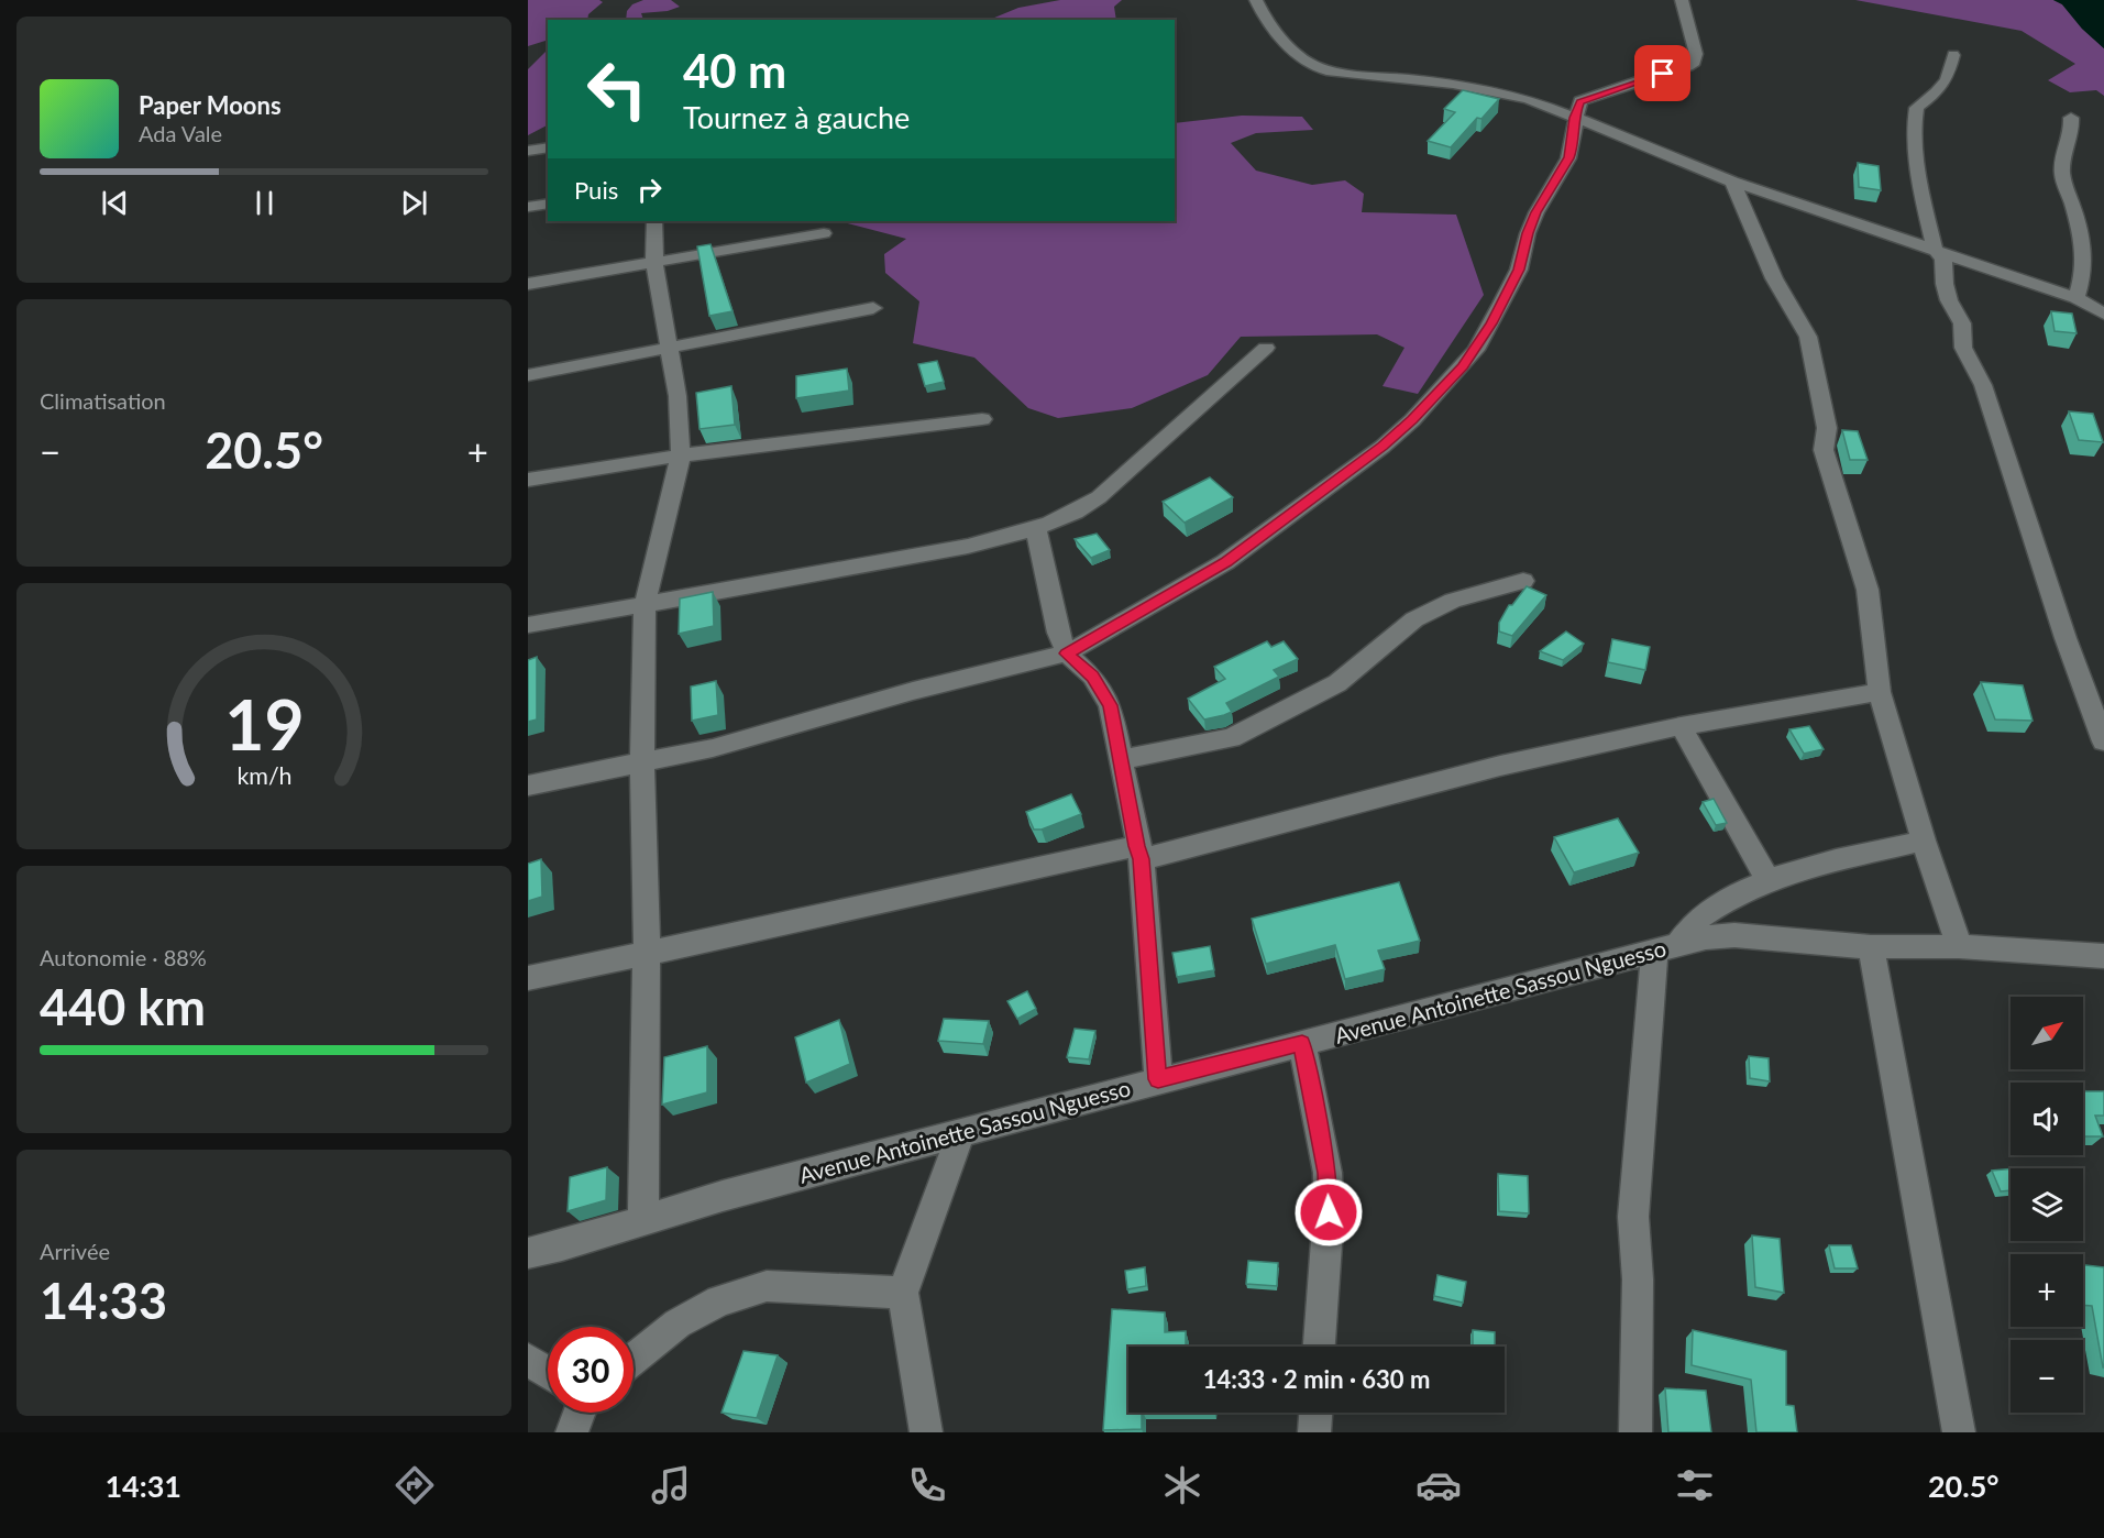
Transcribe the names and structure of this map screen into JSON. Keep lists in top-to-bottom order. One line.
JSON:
{"streets":{"street":["Avenue Antoinette Sassou Nguesso"]},"north":"top right","page":{"turn":["40 m","Tournez à gauche"],"song":["Paper Moons","Ada Vale"],"then":"Puis","tile":["Climatisation",["Autonomie · 88%","440 km"],["Arrivée","14:33"]],"heat":["−","20.5°","+"],"map_buttons":["+","−"],"limit":"30","trip":"14:33 · 2 min · 630 m","tabs":["14:31","20.5°"],"gauge":["19","km/h"]}}
